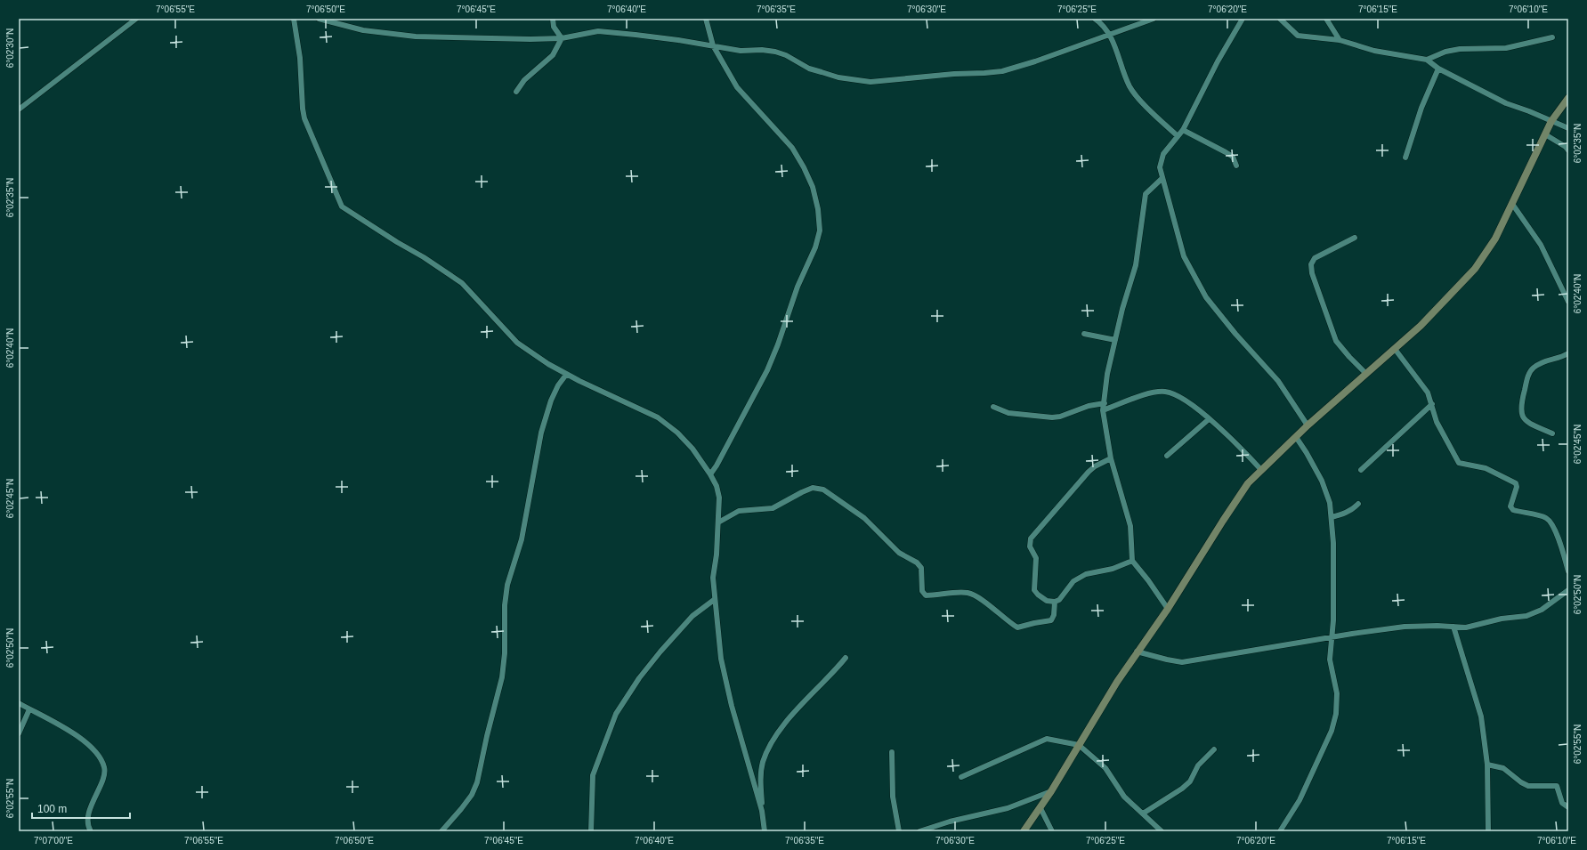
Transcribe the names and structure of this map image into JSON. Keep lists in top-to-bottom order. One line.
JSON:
{"scale_bar":"100 m","coordinates":["7°06'55\"E","7°06'50\"E","7°06'45\"E","7°06'40\"E","7°06'35\"E","7°06'30\"E","7°06'25\"E","7°06'20\"E","7°06'15\"E","7°06'10\"E","6°02'30\"N","6°02'35\"N","6°02'40\"N","6°02'45\"N","6°02'50\"N","6°02'55\"N","7°07'00\"E"]}
